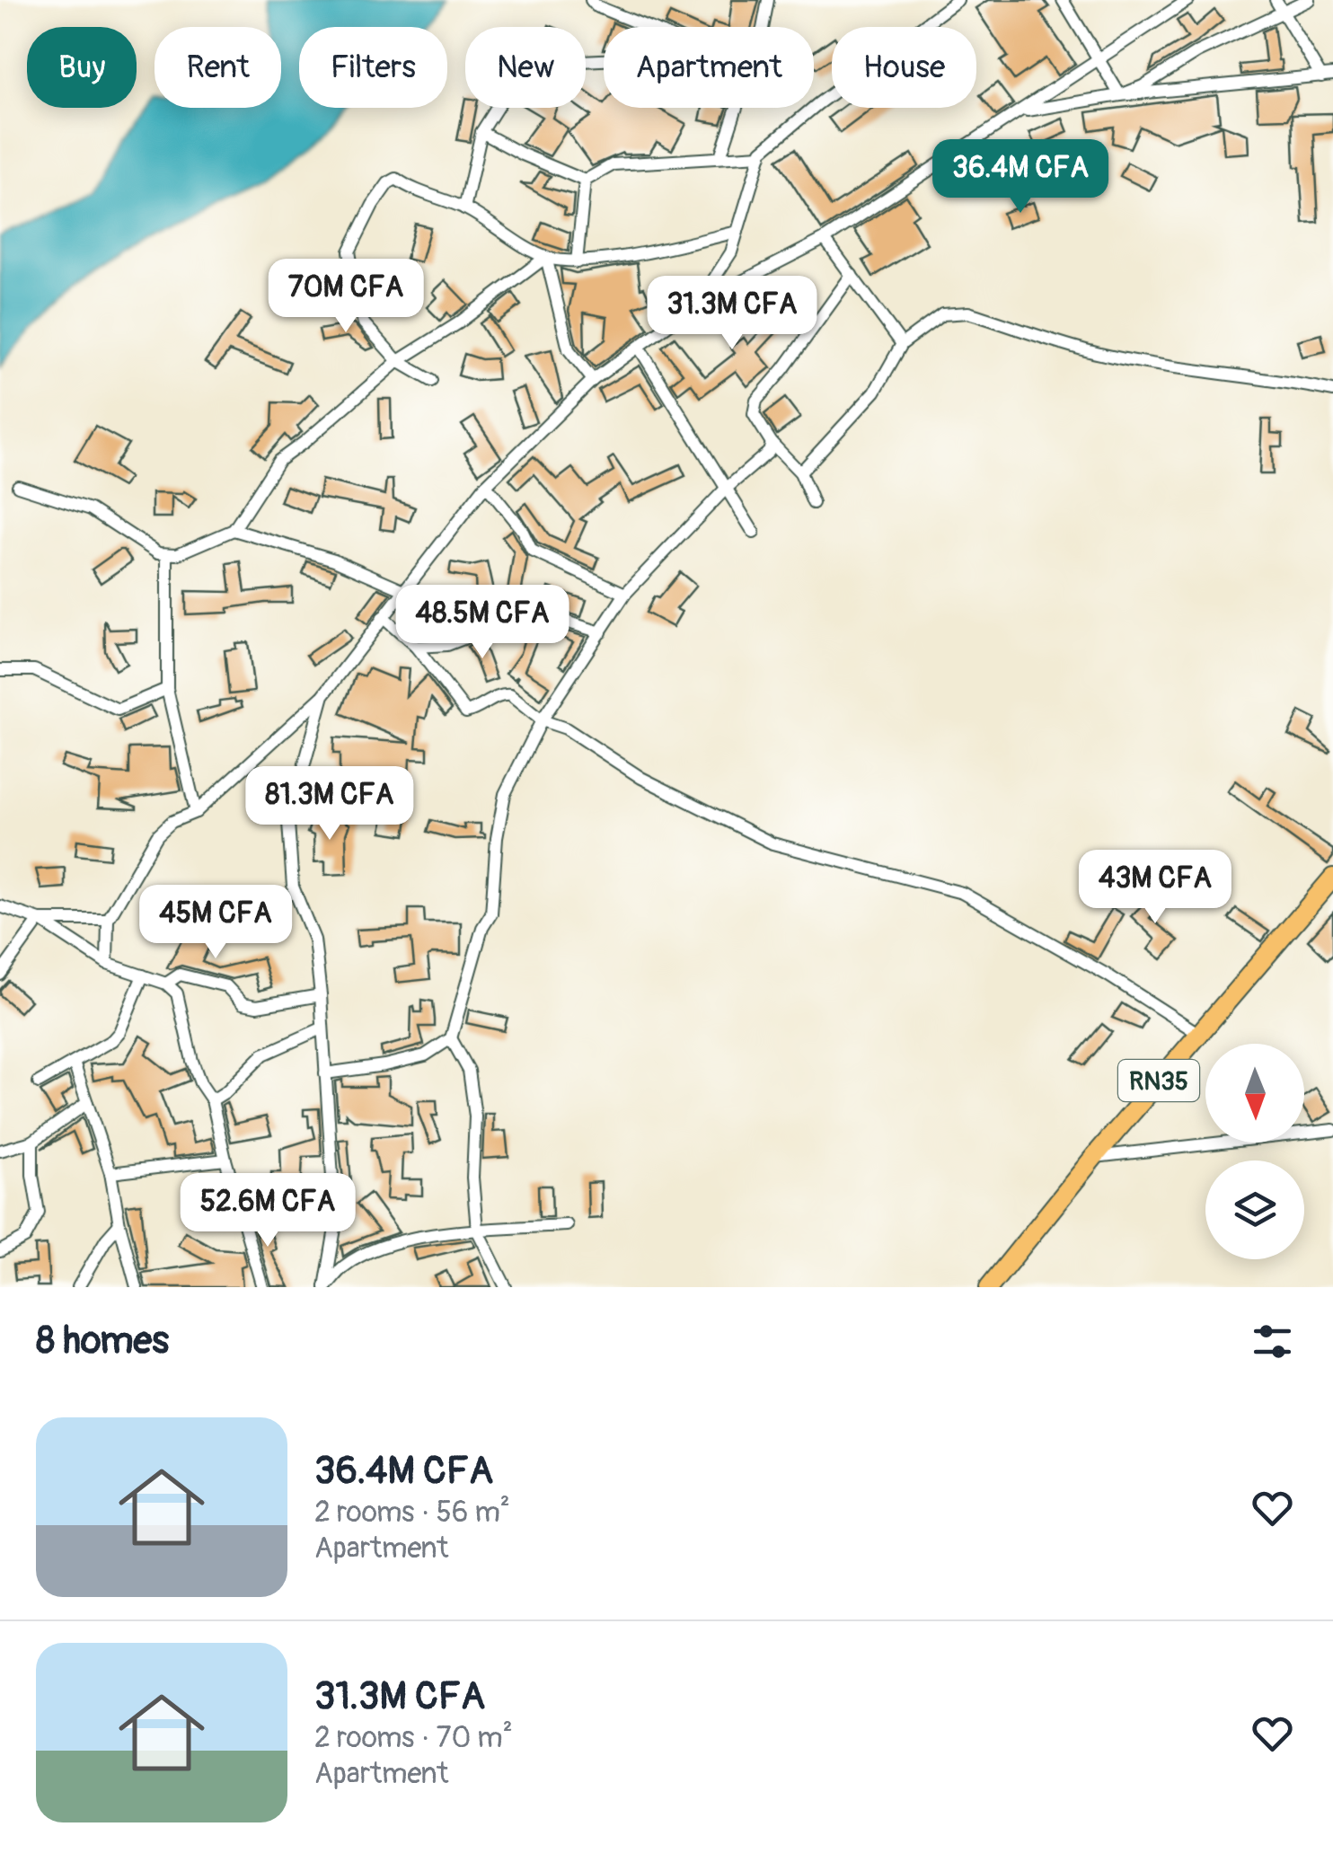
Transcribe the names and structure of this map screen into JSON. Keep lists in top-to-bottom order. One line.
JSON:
{"streets":{"main road":["RN35"]},"north":"bottom","page":{"chip":["Buy","Rent","Filters","New","Apartment","House"],"price":["36.4M CFA","70M CFA","31.3M CFA","48.5M CFA","81.3M CFA","43M CFA","45M CFA","52.6M CFA"],"heading":"8 homes","list":[{"name":"36.4M CFA","note":"2 rooms · 56 m² · Apartment"},{"name":"31.3M CFA","note":"2 rooms · 70 m² · Apartment"}]}}
